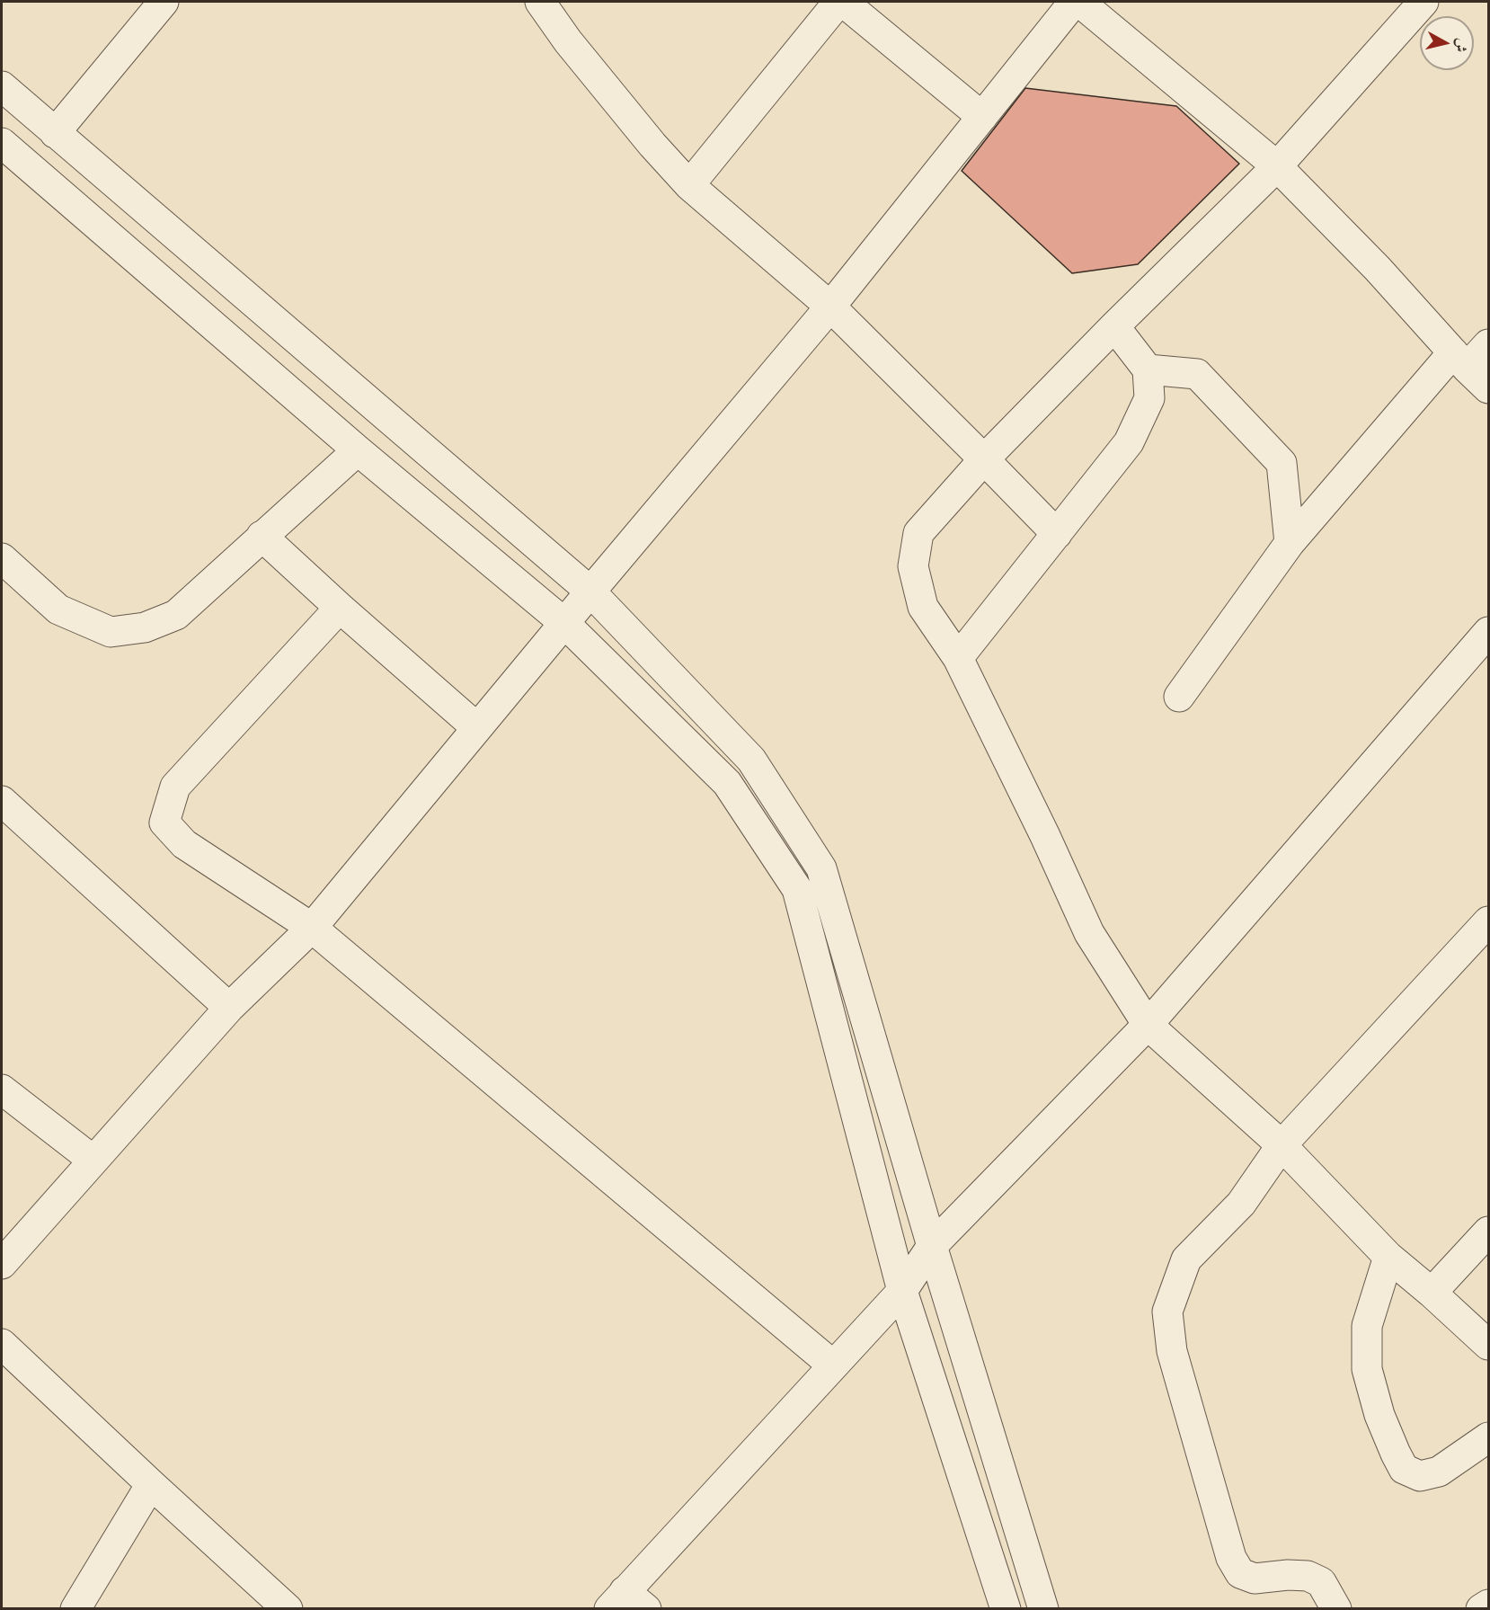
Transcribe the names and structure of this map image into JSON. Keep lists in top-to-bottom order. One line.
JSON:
{"north":"right"}
